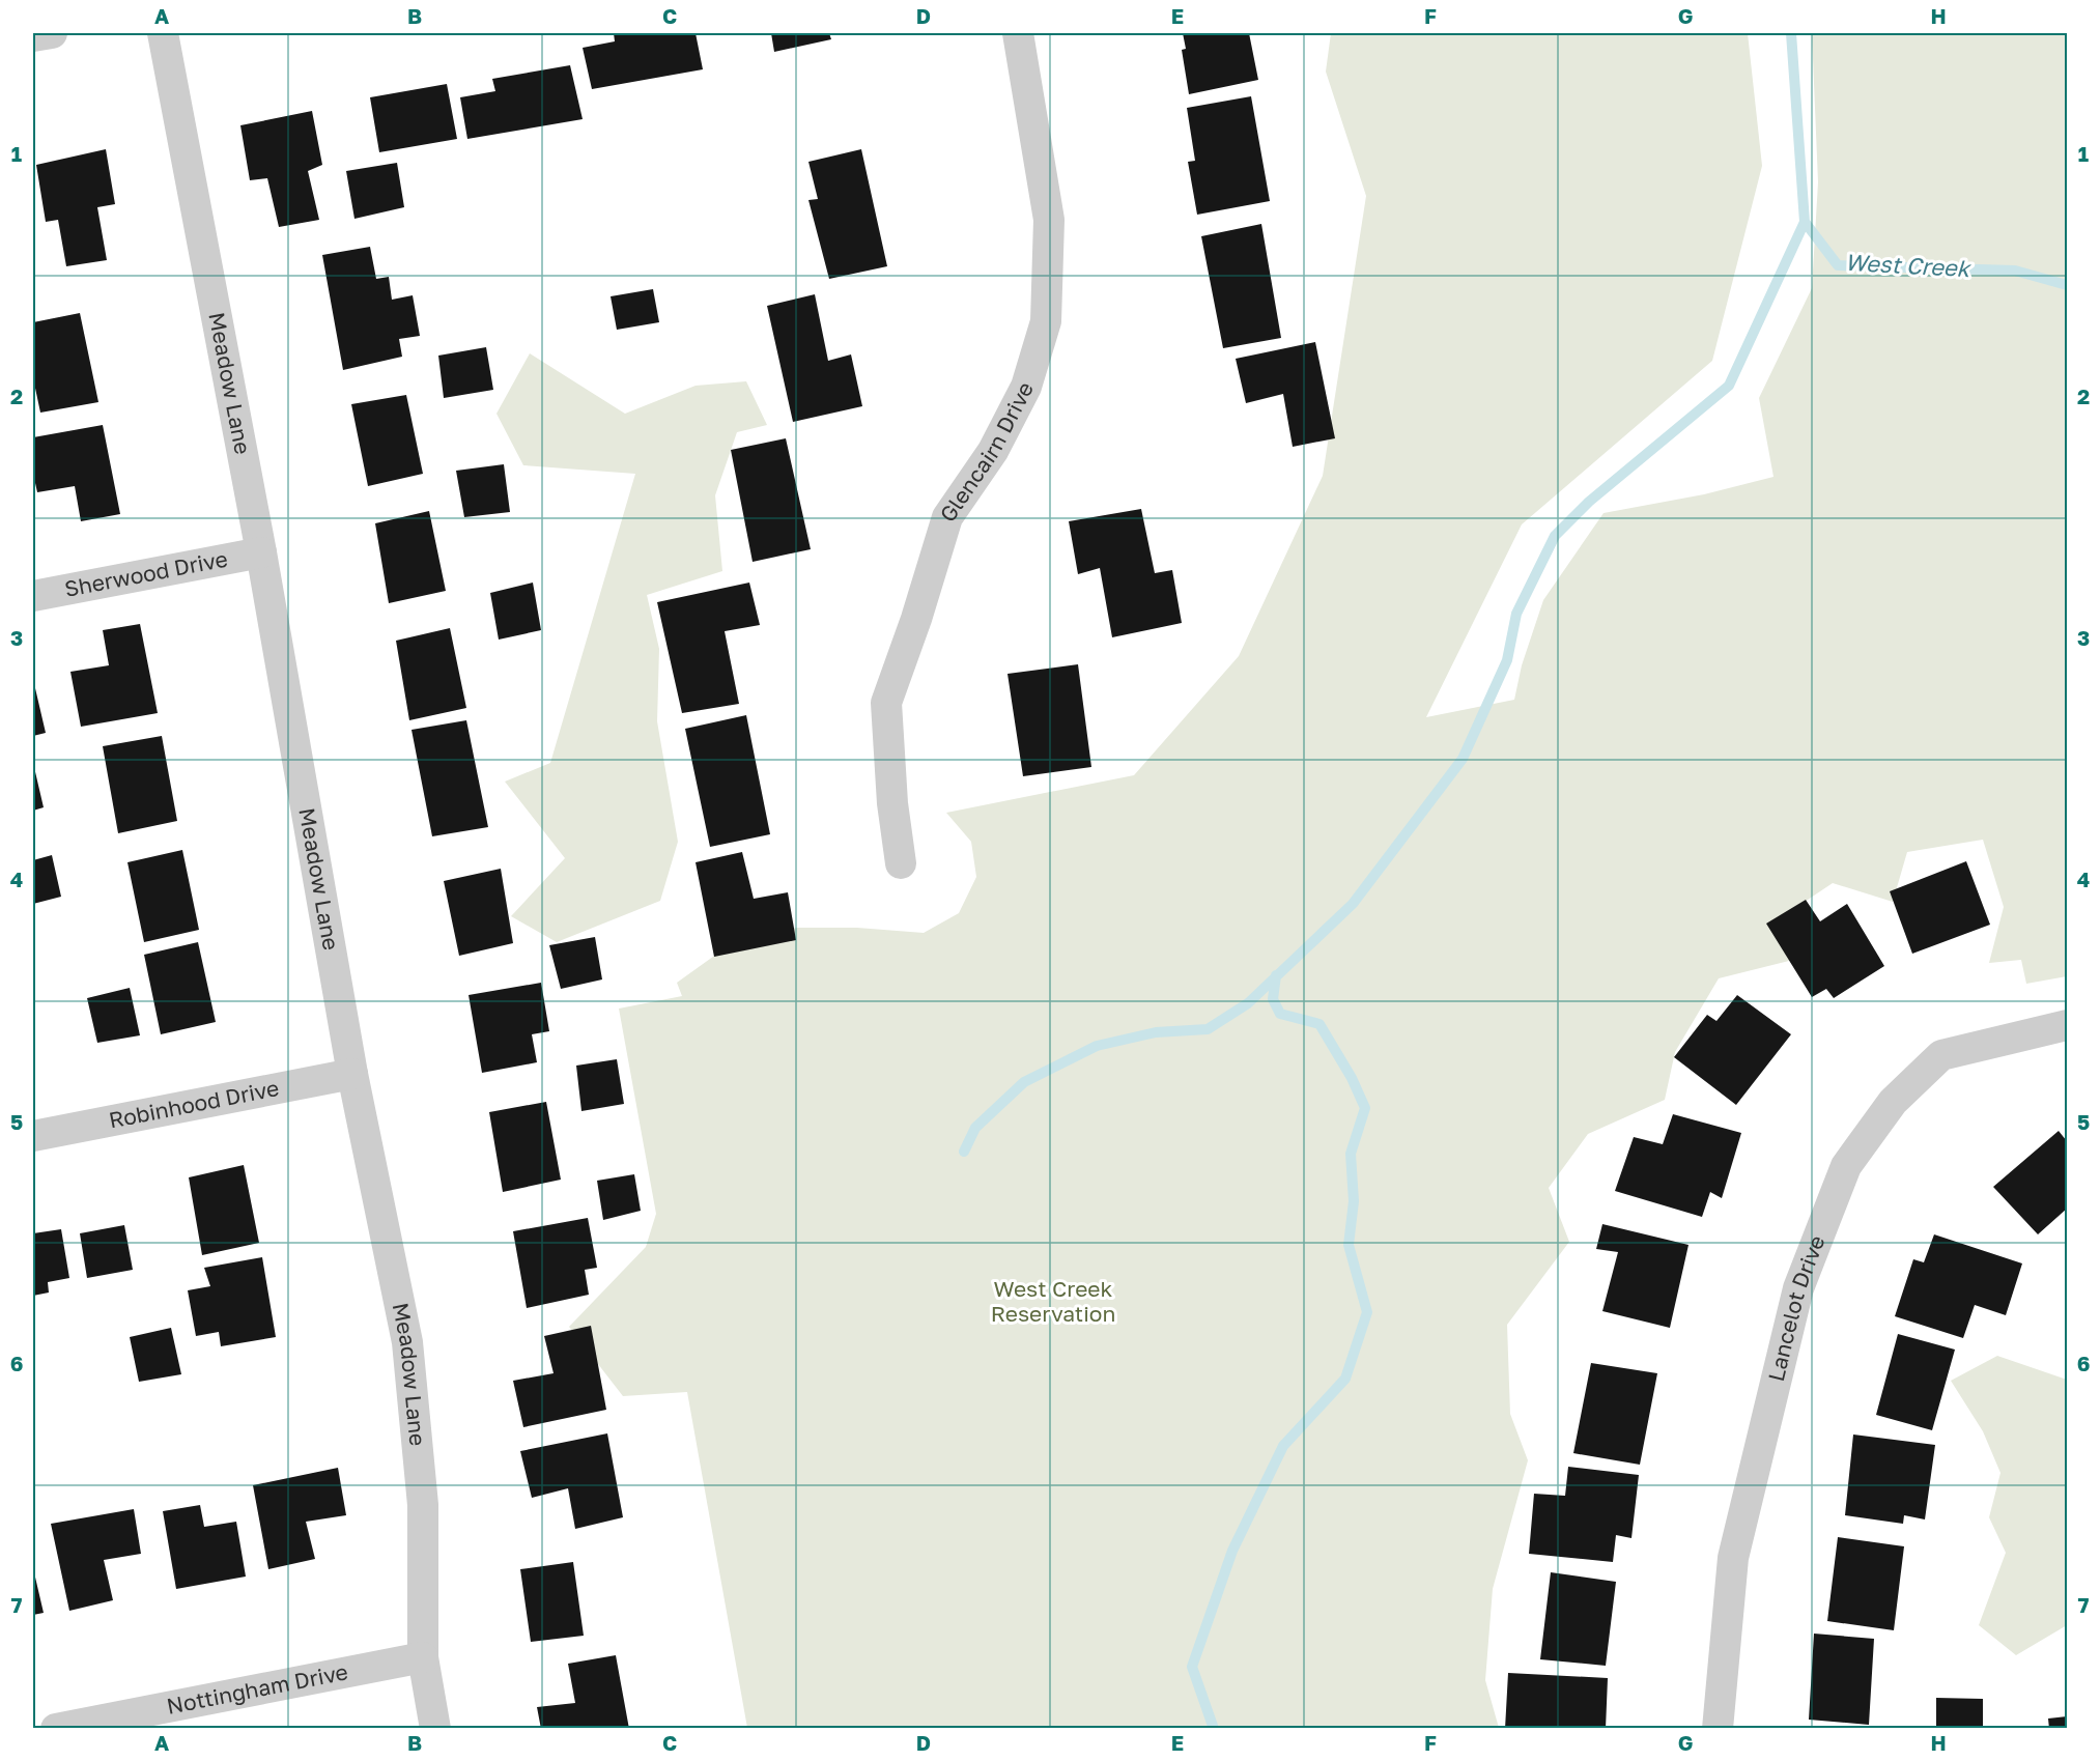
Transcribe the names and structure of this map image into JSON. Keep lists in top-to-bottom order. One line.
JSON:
{"streets":{"street":["Meadow Lane","Glencairn Drive","Sherwood Drive","Robinhood Drive","Lancelot Drive","Nottingham Drive"]},"crossings":[["Meadow Lane","Sherwood Drive"],["Meadow Lane","Robinhood Drive"],["Meadow Lane","Nottingham Drive"]],"water":["West Creek"],"parks":["West Creek Reservation"],"grid":{"columns":["A","B","C","D","E","F","G","H"],"rows":["1","2","3","4","5","6","7"]}}
